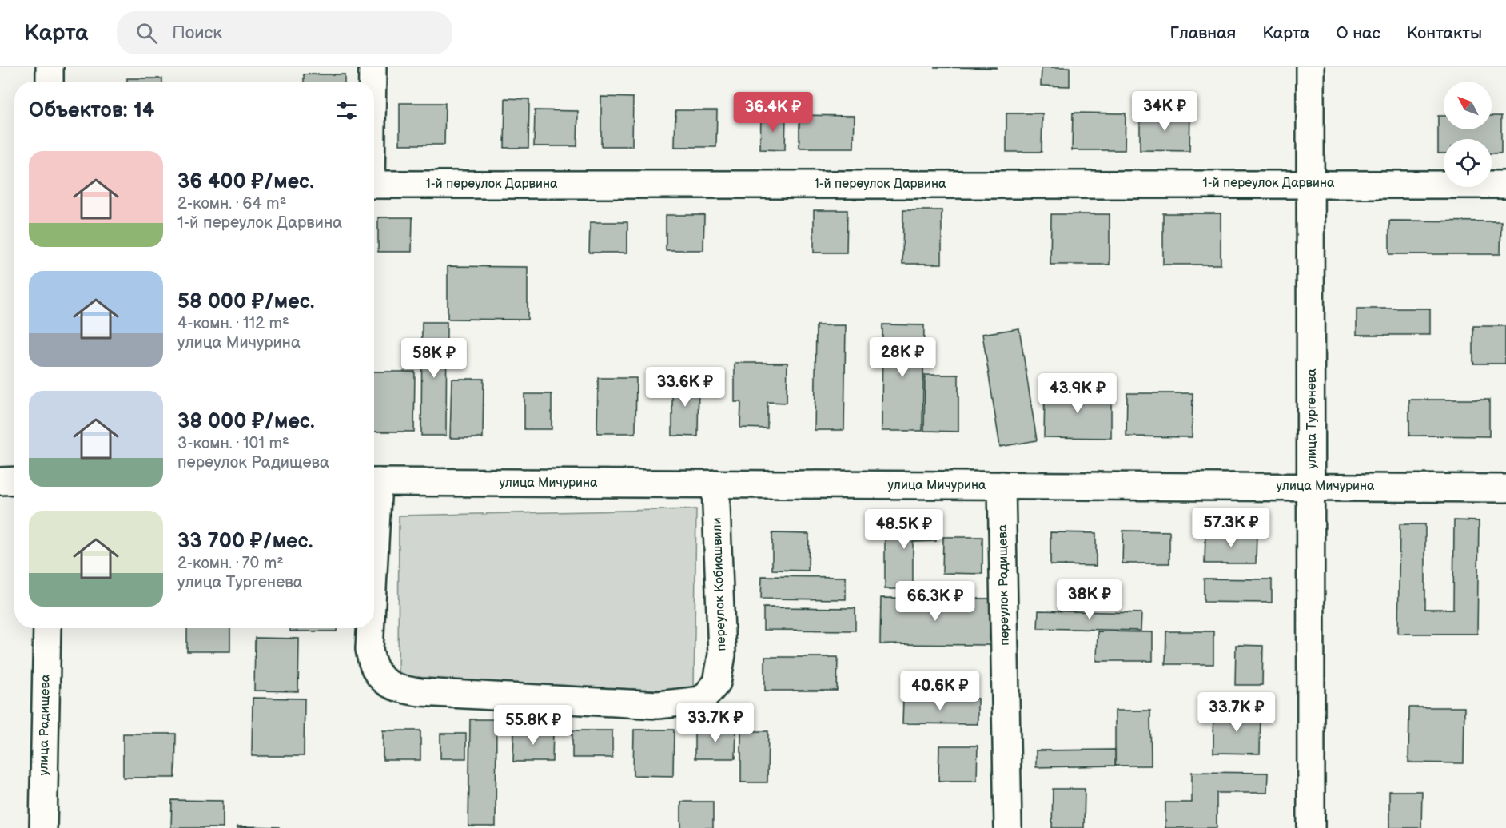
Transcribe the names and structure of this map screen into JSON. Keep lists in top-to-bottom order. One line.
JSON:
{"streets":{"street":["1-й переулок Дарвина","улица Тургенева","улица Мичурина","переулок Кобиашвили","переулок Радищева","улица Радищева"]},"crossings":[["1-й переулок Дарвина","улица Тургенева"],["улица Тургенева","улица Мичурина"],["улица Мичурина","переулок Кобиашвили"],["улица Мичурина","переулок Радищева"]],"north":"top left","page":{"header":"Карта","search":"Поиск","nav":["Главная","Карта","О нас","Контакты"],"heading":"Объектов: 14","price":["34K ₽","36.4K ₽","28K ₽","58K ₽","33.6K ₽","43.9K ₽","57.3K ₽","48.5K ₽","38K ₽","66.3K ₽","40.6K ₽","33.7K ₽","33.7K ₽","55.8K ₽"],"list":[{"name":"36 400 ₽/мес.","note":"2-комн. · 64 m² · 1-й переулок Дарвина"},{"name":"58 000 ₽/мес.","note":"4-комн. · 112 m² · улица Мичурина"},{"name":"38 000 ₽/мес.","note":"3-комн. · 101 m² · переулок Радищева"},{"name":"33 700 ₽/мес.","note":"2-комн. · 70 m² · улица Тургенева"}]}}
